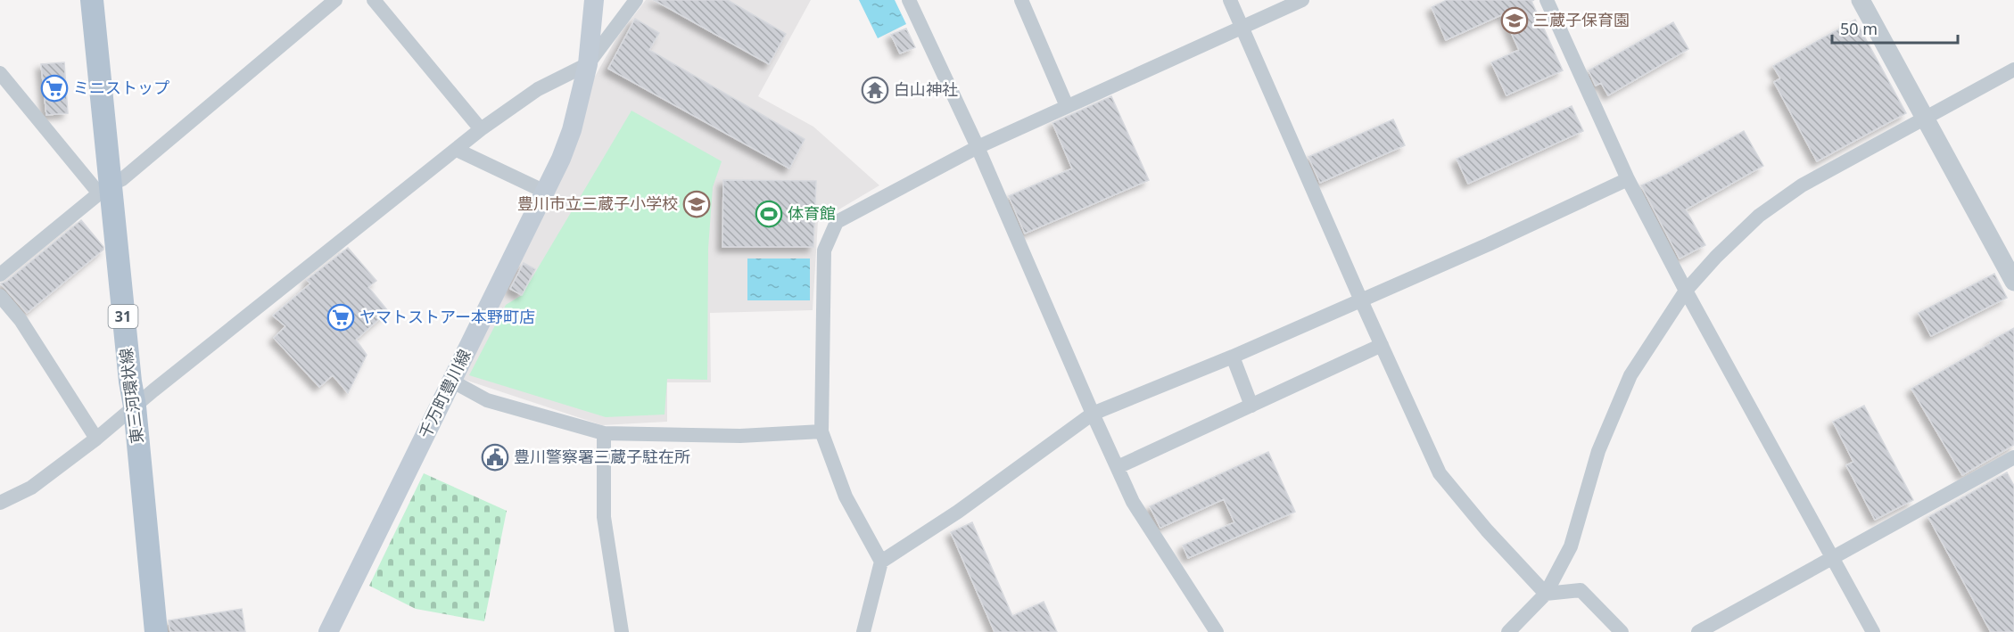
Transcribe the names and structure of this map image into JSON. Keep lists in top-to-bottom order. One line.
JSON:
{"streets":{"main road":["31","千万町豊川線","東三河環状線"]},"places":{"school or university":["三蔵子保育園","豊川市立三蔵子小学校"],"supermarket":["ミニストップ","ヤマトストアー本野町店"],"temple":["白山神社"],"sports":["体育館"],"public building":["豊川警察署三蔵子駐在所"]},"scale_bar":"50 m"}
